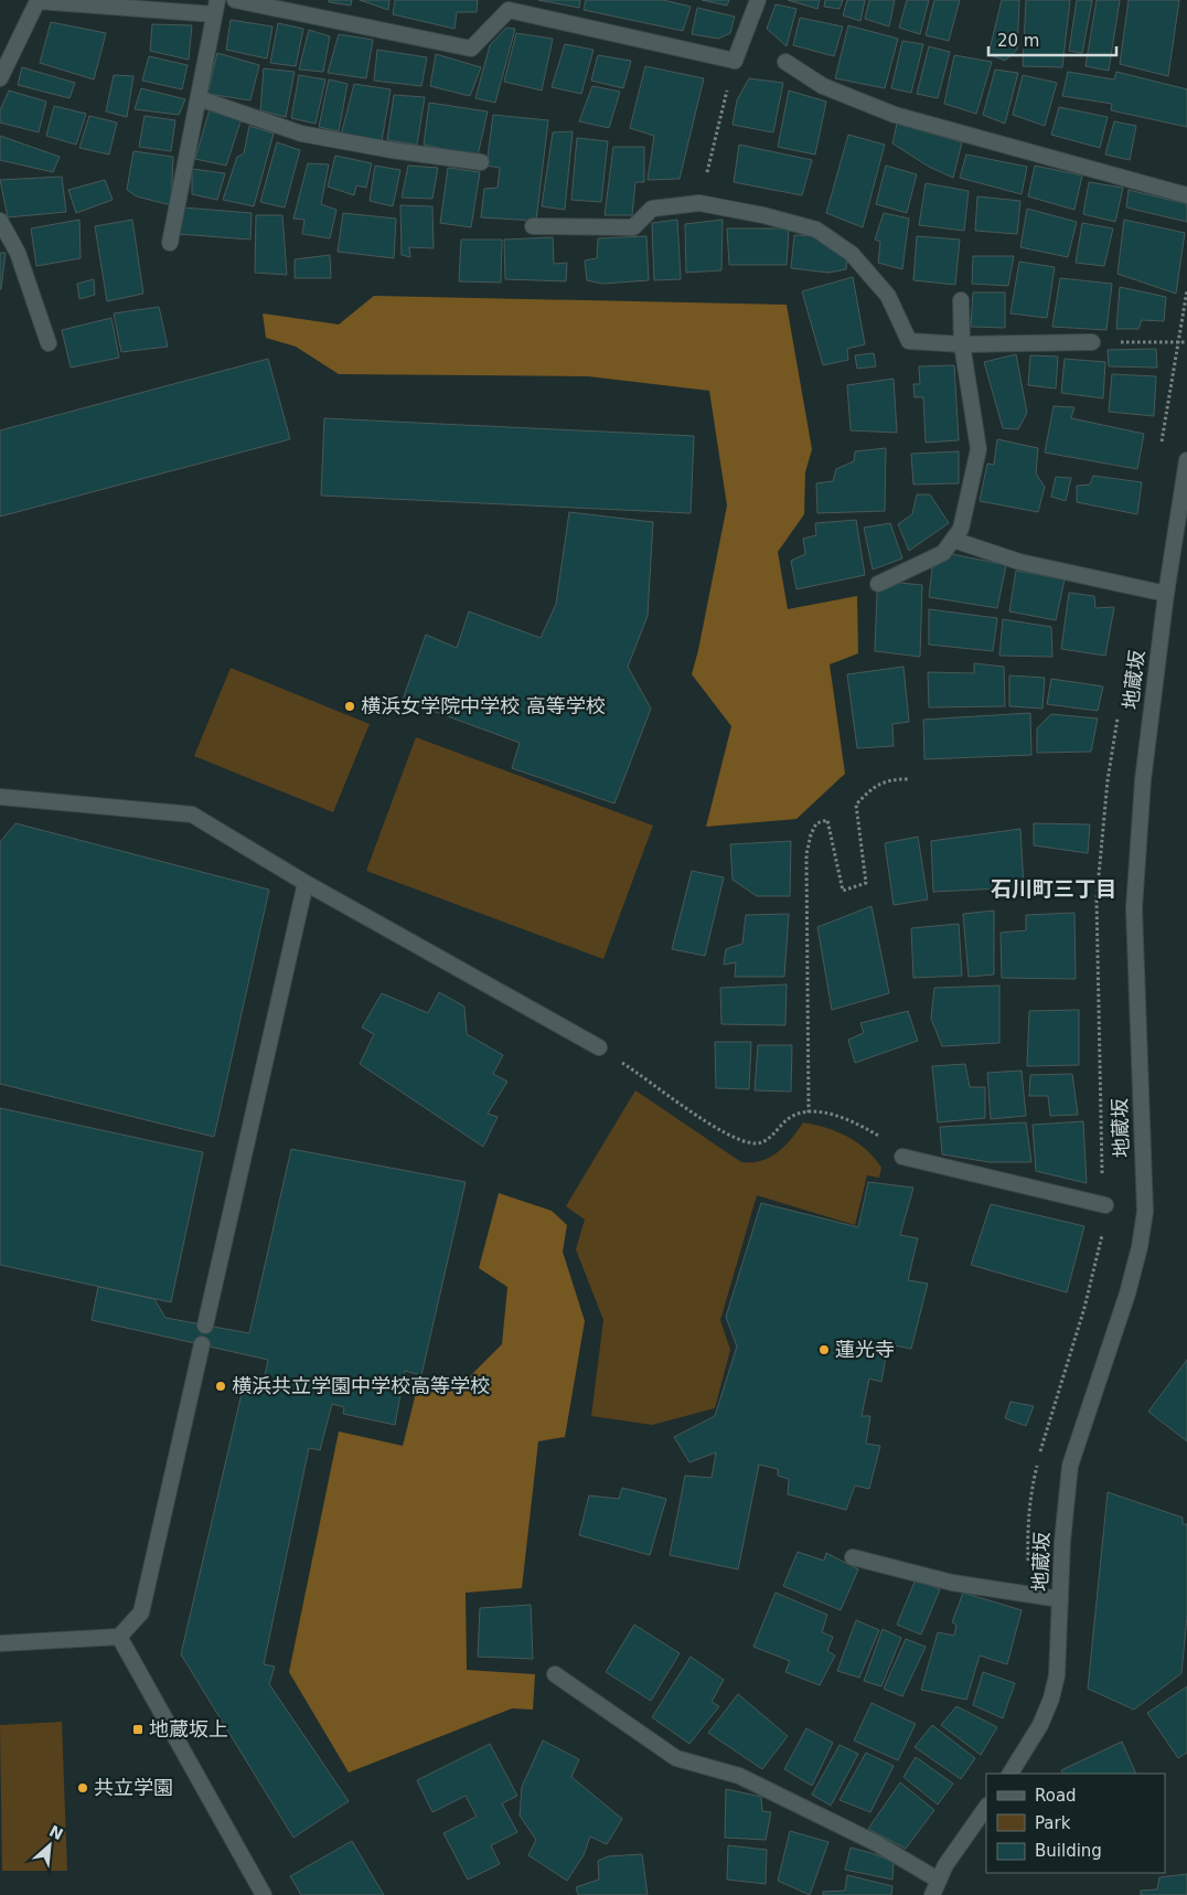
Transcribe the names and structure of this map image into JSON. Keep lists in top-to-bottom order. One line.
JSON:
{"streets":{"street":["地蔵坂"]},"districts":["石川町三丁目"],"places":{"other":["横浜女学院中学校 高等学校","蓮光寺","横浜共立学園中学校高等学校","共立学園"],"transit":["地蔵坂上"]},"legend":["Road","Park","Building"],"scale_bar":"20 m","north":"top right"}
